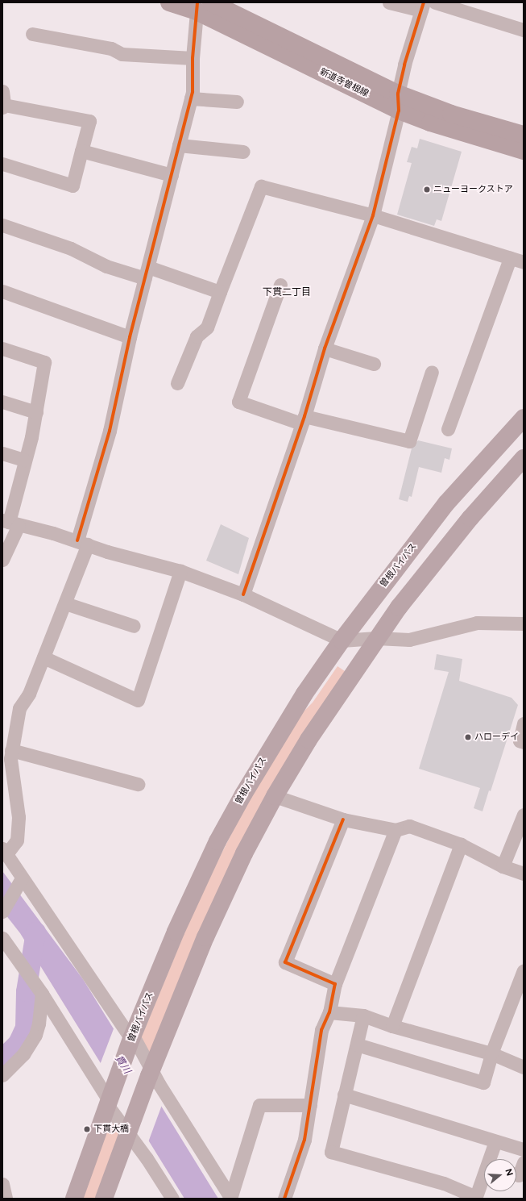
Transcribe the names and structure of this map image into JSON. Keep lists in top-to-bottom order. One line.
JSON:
{"streets":{"highway":["曽根バイパス"],"main road":["新道寺曽根線"]},"districts":["下貫二丁目"],"water":["貫川"],"places":["ニューヨークストア","ハローデイ","下貫大橋"],"north":"right"}
